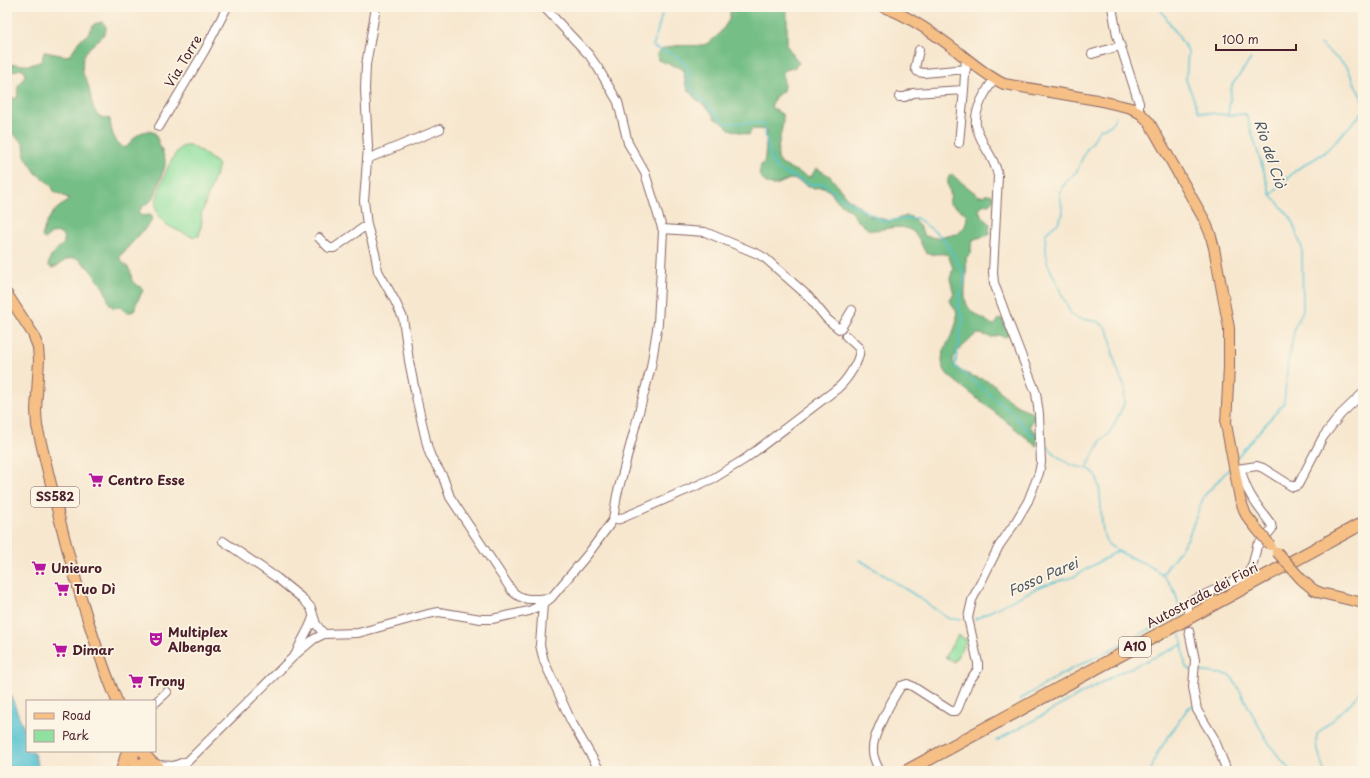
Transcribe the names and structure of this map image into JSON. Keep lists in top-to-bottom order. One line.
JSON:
{"streets":{"highway":["Autostrada dei Fiori","A10"],"main road":["SS582"],"street":["Via Torre"]},"water":["Rio del Ciò","Fosso Parei"],"places":{"supermarket":["Centro Esse","Unieuro","Tuo Dì","Dimar","Trony"],"theatre":["Multiplex Albenga"]},"legend":["Road","Park"],"scale_bar":"100 m"}
